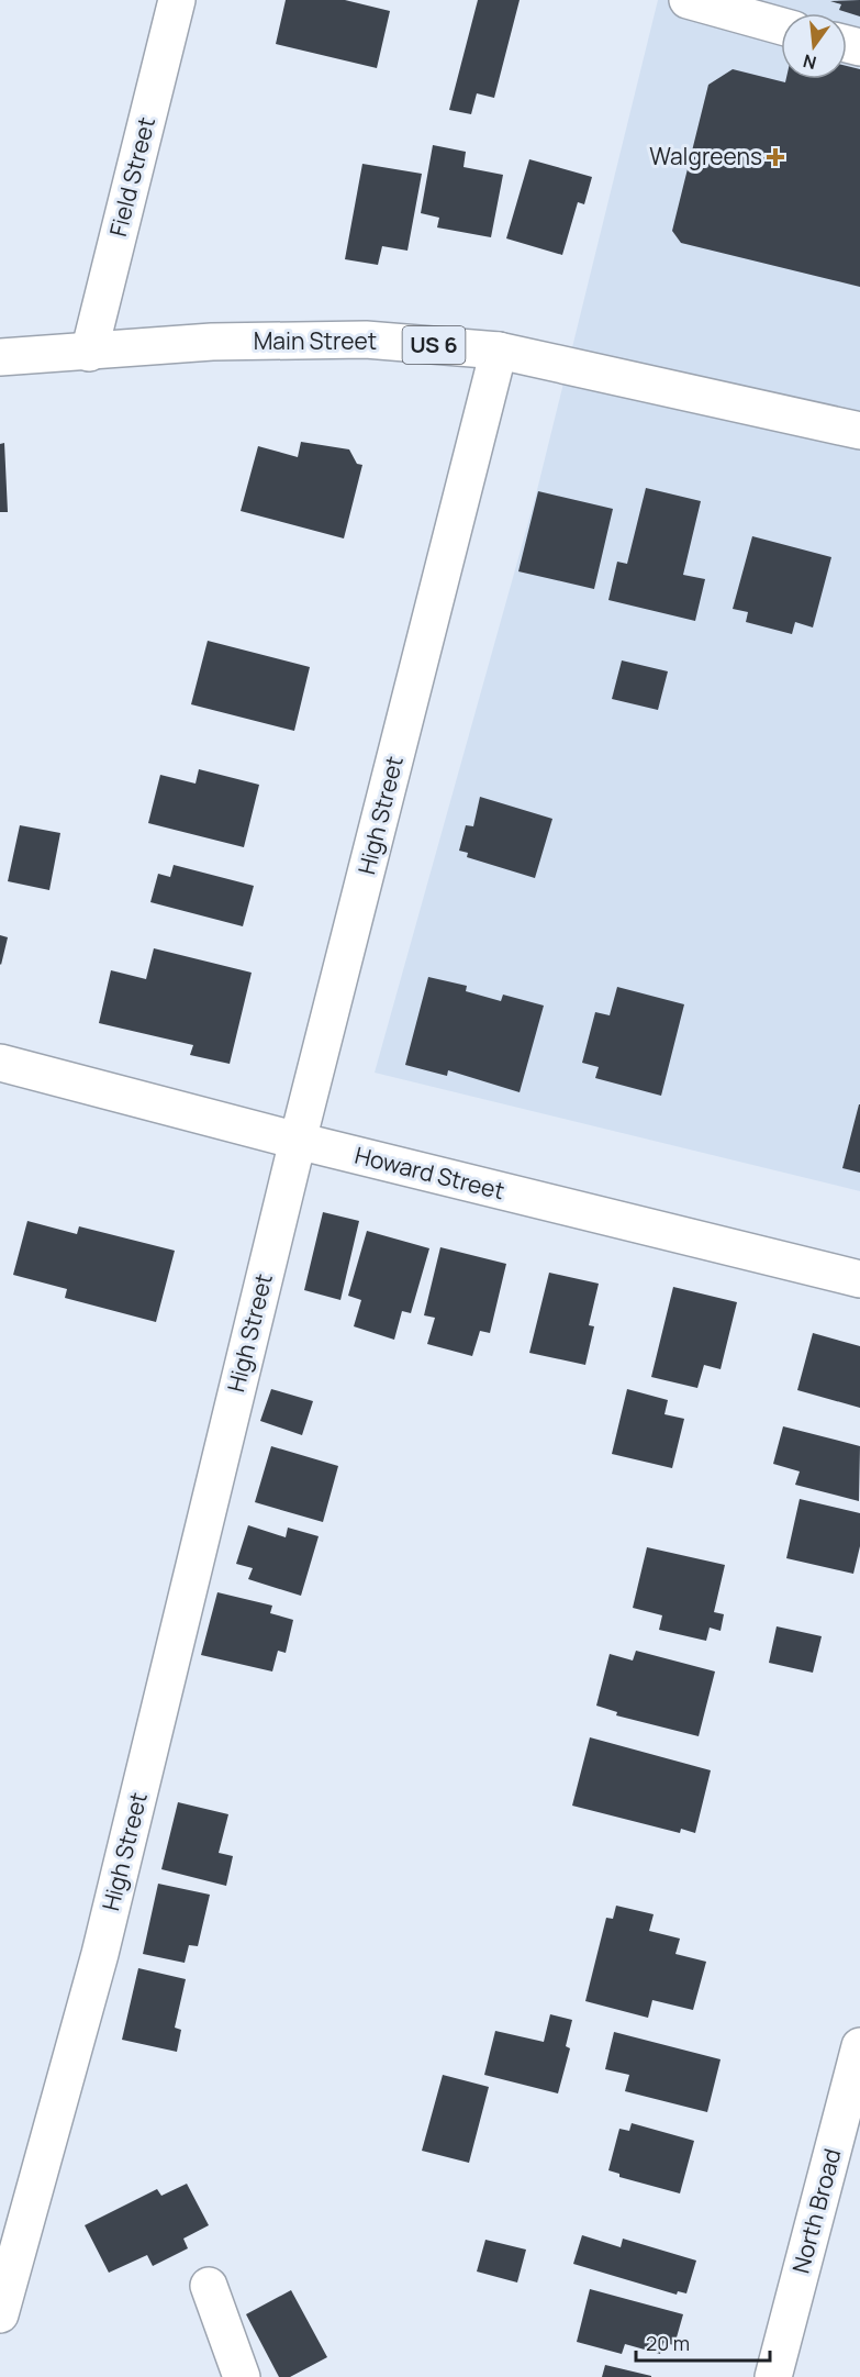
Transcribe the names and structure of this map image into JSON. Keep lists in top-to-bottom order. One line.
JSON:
{"streets":{"street":["Field Street","Main Street","US 6","High Street","Howard Street","North Broad"]},"crossings":[["Field Street","Main Street"],["Main Street","High Street"],["High Street","Howard Street"]],"places":{"health":["Walgreens"]},"scale_bar":"20 m","north":"bottom"}
